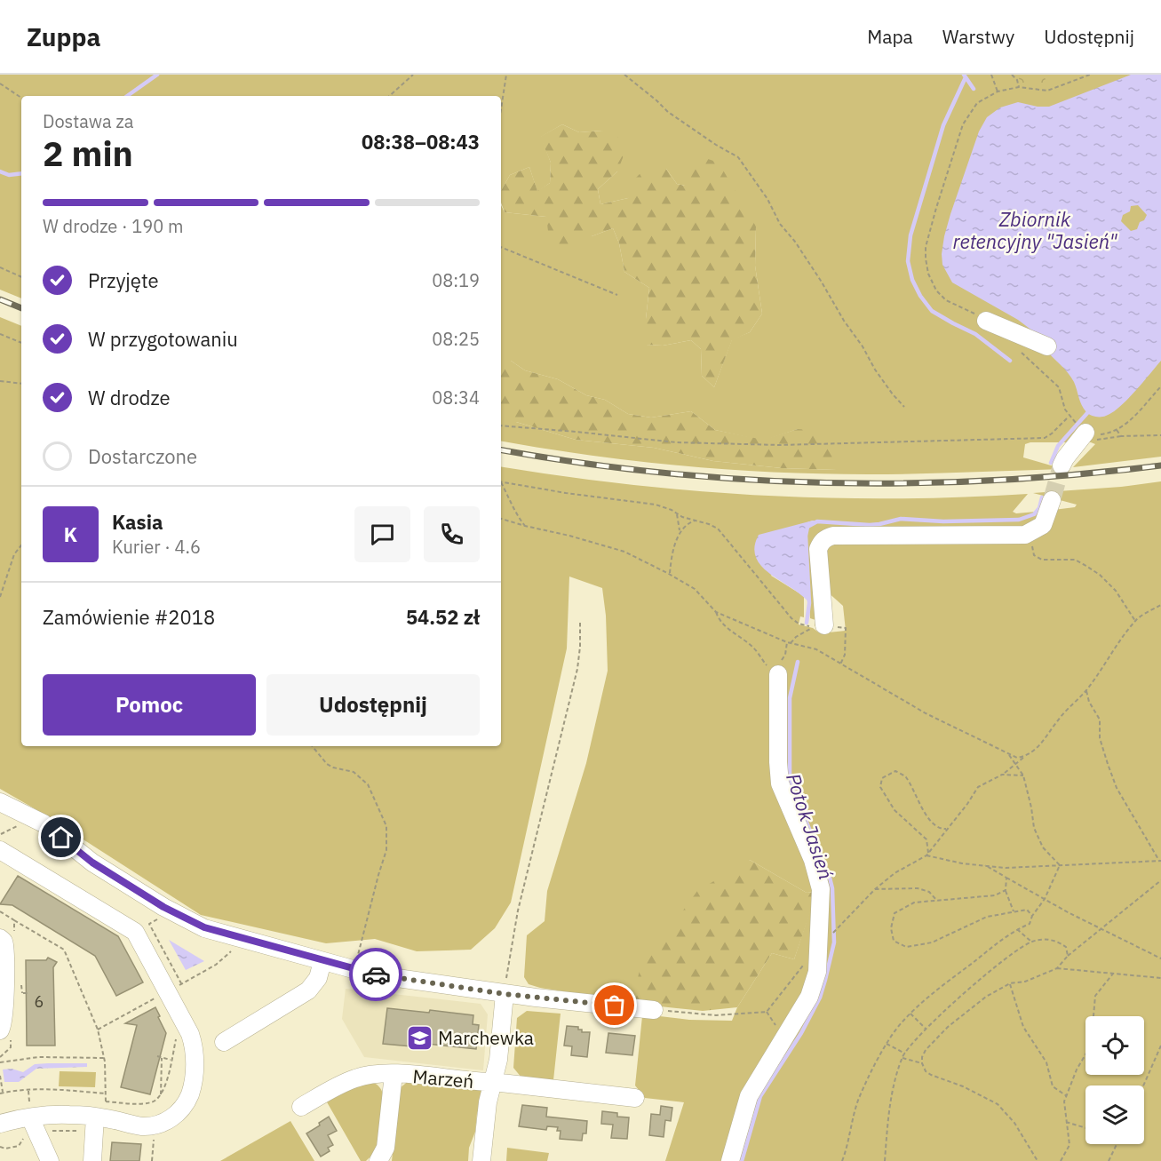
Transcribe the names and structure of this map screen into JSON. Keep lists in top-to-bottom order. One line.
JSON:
{"streets":{"street":["Marzeń"]},"water":["Zbiornik retencyjny \"Jasień\"","Potok Jasień"],"places":{"school or university":["Marchewka"]},"house_numbers":["6"],"page":{"header":"Zuppa","nav":["Mapa","Warstwy","Udostępnij"],"heading":["2 min","Dostawa za","08:38–08:43"],"panel":["Kasia","Kurier · 4.6","Zamówienie #2018","54.52 zł"],"bar":"W drodze · 190 m","list":[["Przyjęte","08:19"],["W przygotowaniu","08:25"],["W drodze","08:34"],"Dostarczone"],"round":"K","buttons":["Pomoc","Udostępnij"]}}
